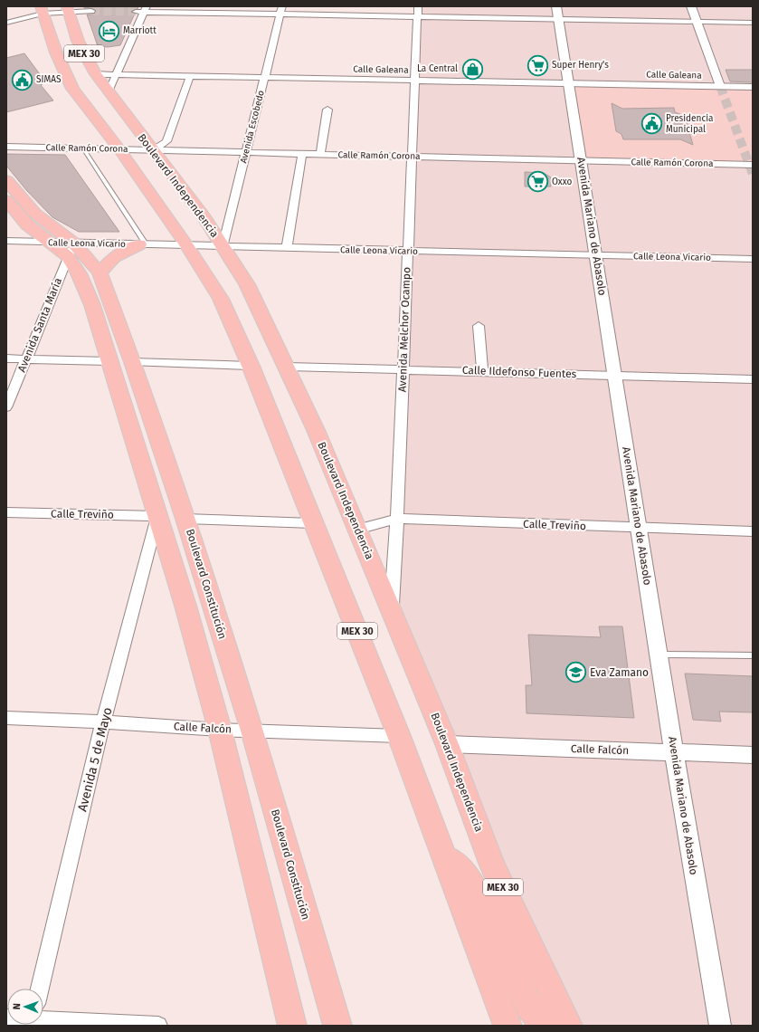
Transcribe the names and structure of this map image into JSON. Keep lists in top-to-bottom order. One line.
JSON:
{"streets":{"main road":["MEX 30","Boulevard Independencia","Boulevard Constitución"],"street":["Calle Galeana","Avenida Escobedo","Calle Ramón Corona","Avenida Mariano de Abasolo","Calle Leona Vicario","Avenida Santa María","Avenida Melchor Ocampo","Calle Ildefonso Fuentes","Calle Treviño","Calle Falcón","Avenida 5 de Mayo"]},"crossings":[["MEX 30","Calle Ramón Corona"],["MEX 30","Calle Leona Vicario"],["MEX 30","Calle Falcón"],["Calle Galeana","Avenida Escobedo"],["Calle Galeana","Boulevard Independencia"],["Calle Galeana","Avenida Mariano de Abasolo"],["Calle Galeana","Avenida Melchor Ocampo"],["Avenida Escobedo","Calle Ramón Corona"],["Avenida Escobedo","Boulevard Independencia"],["Avenida Escobedo","Calle Leona Vicario"],["Calle Ramón Corona","Boulevard Independencia"],["Calle Ramón Corona","Avenida Mariano de Abasolo"],["Calle Ramón Corona","Avenida Melchor Ocampo"],["Boulevard Independencia","Calle Leona Vicario"],["Boulevard Independencia","Avenida Melchor Ocampo"],["Boulevard Independencia","Calle Ildefonso Fuentes"],["Boulevard Independencia","Calle Treviño"],["Boulevard Independencia","Calle Falcón"],["Avenida Mariano de Abasolo","Calle Leona Vicario"],["Avenida Mariano de Abasolo","Calle Ildefonso Fuentes"],["Avenida Mariano de Abasolo","Calle Treviño"],["Avenida Mariano de Abasolo","Calle Falcón"],["Calle Leona Vicario","Avenida Santa María"],["Calle Leona Vicario","Avenida Melchor Ocampo"],["Calle Leona Vicario","Boulevard Constitución"],["Avenida Santa María","Boulevard Constitución"],["Avenida Melchor Ocampo","Calle Ildefonso Fuentes"],["Avenida Melchor Ocampo","Calle Treviño"],["Calle Treviño","Boulevard Constitución"],["Calle Treviño","Avenida 5 de Mayo"],["Boulevard Constitución","Calle Falcón"],["Boulevard Constitución","Avenida 5 de Mayo"],["Calle Falcón","Avenida 5 de Mayo"]],"places":{"hotel":["Marriott"],"supermarket":["Super Henry's","Oxxo"],"shop":["La Central"],"public building":["SIMAS","Presidencia Municipal"],"school or university":["Eva Zamano"]},"north":"left"}
